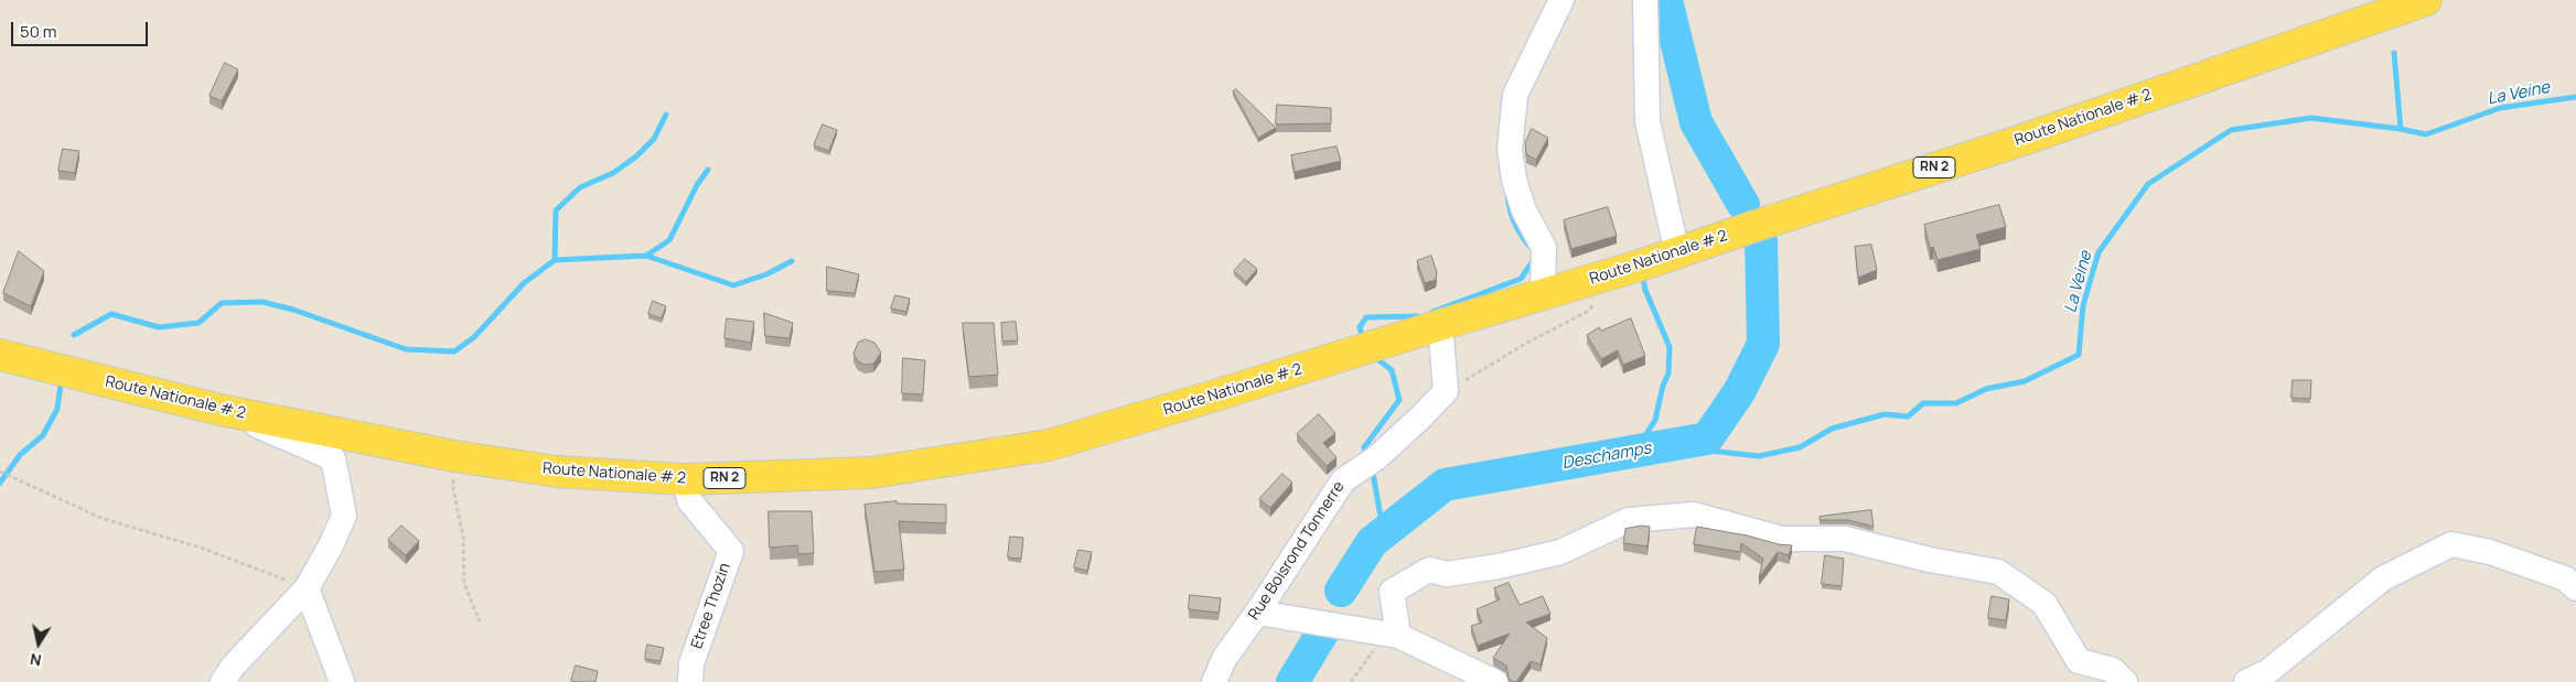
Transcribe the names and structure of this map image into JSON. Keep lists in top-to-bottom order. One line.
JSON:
{"streets":{"main road":["Route Nationale # 2","RN 2"],"street":["Rue Boisrond Tonnerre","Etree Thozin"]},"crossings":[["Route Nationale # 2","Etree Thozin"]],"water":["La Veine","Deschamps"],"scale_bar":"50 m","north":"bottom"}
